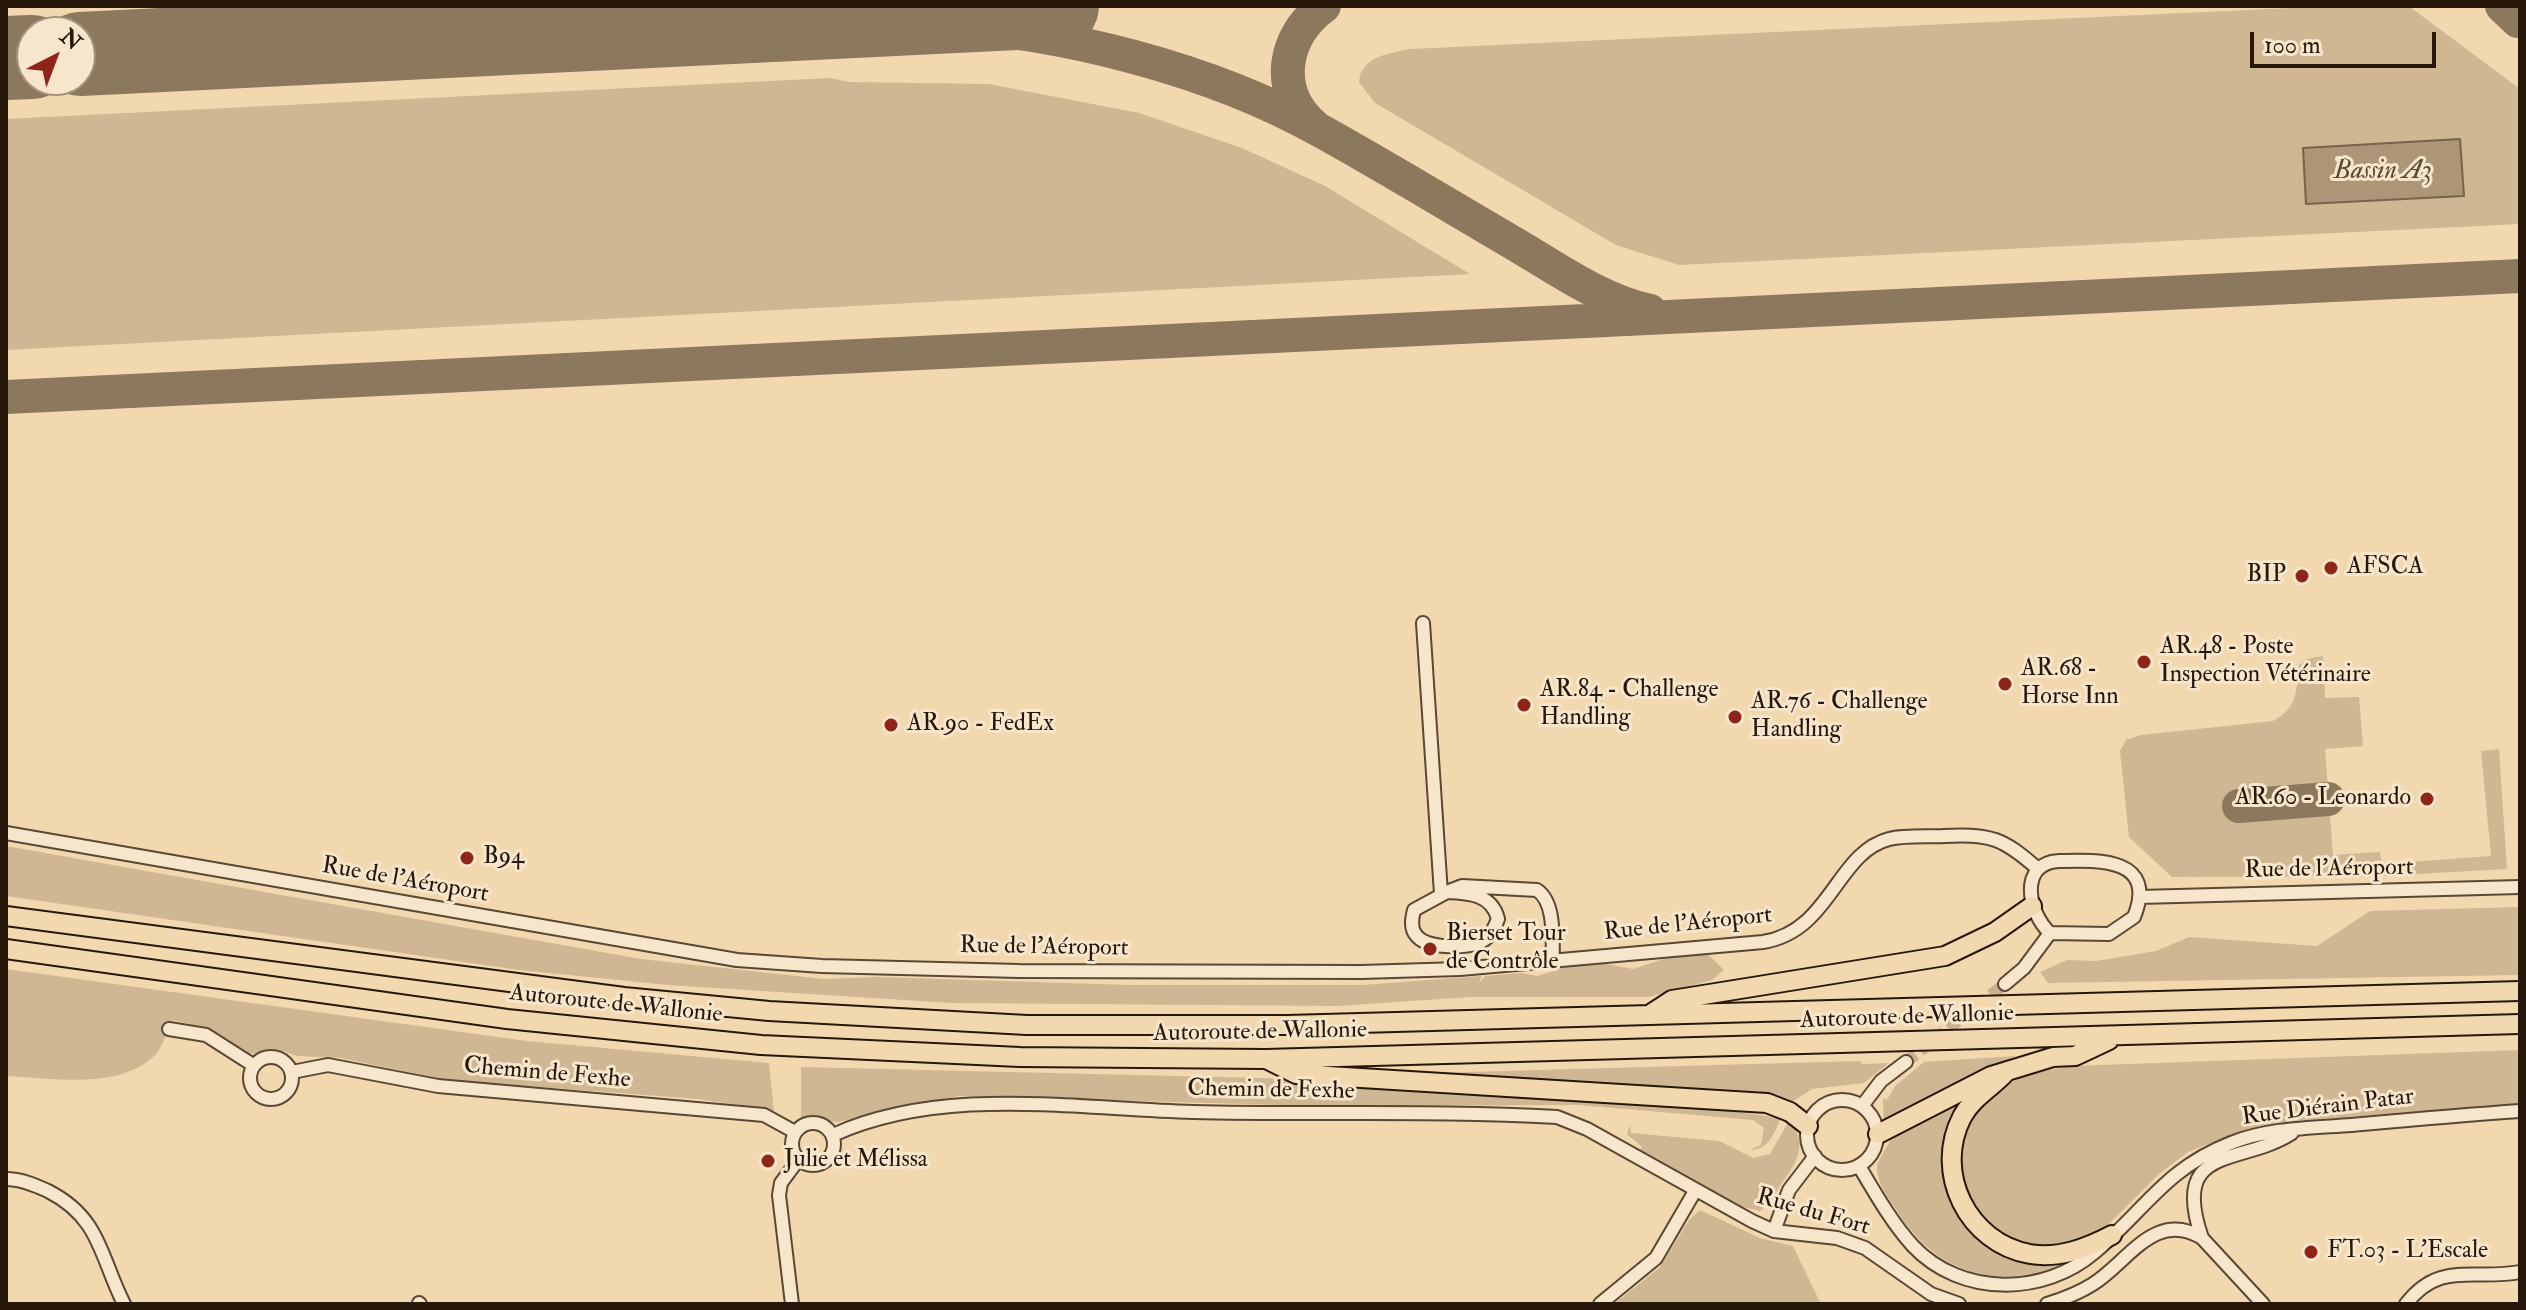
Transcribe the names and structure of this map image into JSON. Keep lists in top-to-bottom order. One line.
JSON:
{"streets":{"highway":["Autoroute de Wallonie"],"street":["Rue de l'Aéroport","Chemin de Fexhe","Rue Diérain Patar","Rue du Fort"]},"crossings":[["Chemin de Fexhe","Rue du Fort"]],"water":["Bassin A3"],"places":["AFSCA","BIP","AR.48 - Poste Inspection Vétérinaire","AR.68 - Horse Inn","AR.84 - Challenge Handling","AR.76 - Challenge Handling","AR.90 - FedEx","AR.60 - Leonardo","B94","Bierset Tour de Contrôle","Julie et Mélissa","FT.03 - L'Escale"],"scale_bar":"100 m","north":"top right"}
